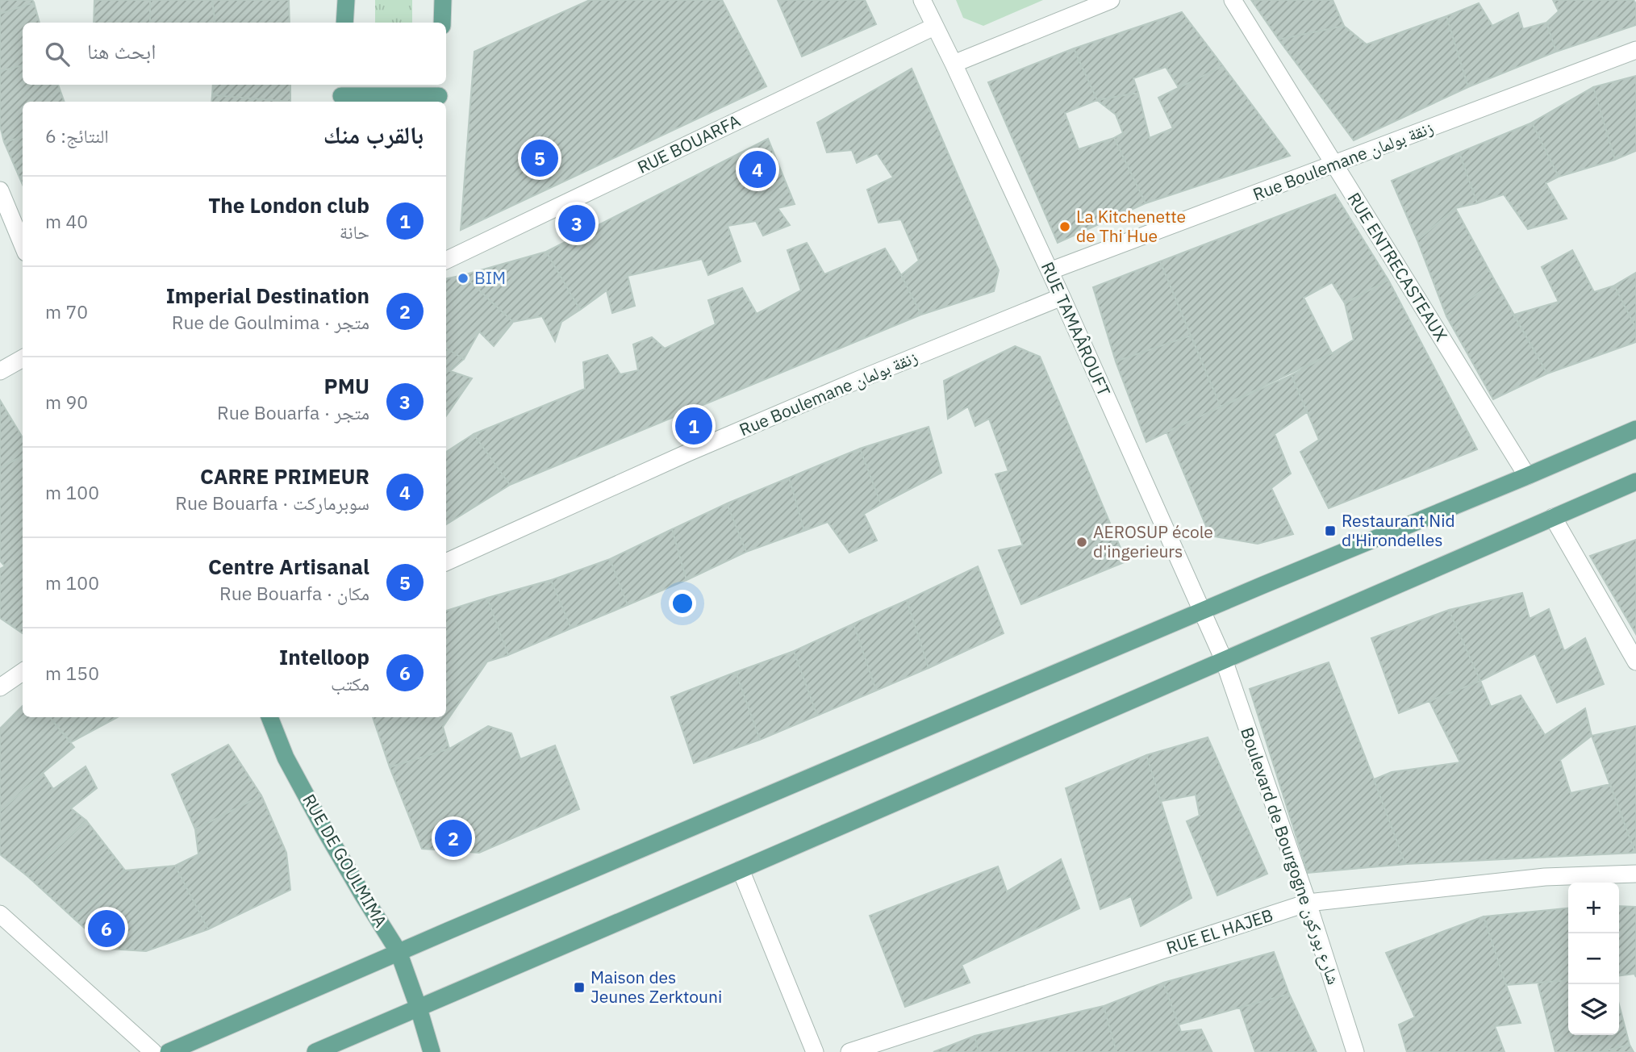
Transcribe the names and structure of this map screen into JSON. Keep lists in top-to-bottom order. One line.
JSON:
{"streets":{"main road":["RUE DE GOULMIMA"],"street":["RUE BOUARFA","Rue Boulemane زنقة بولمان","RUE ENTRECASTEAUX","RUE TAMAÂROUFT","Boulevard de Bourgogne شارع بوركون","RUE EL HAJEB"]},"crossings":[["RUE BOUARFA","RUE TAMAÂROUFT"],["Rue Boulemane زنقة بولمان","RUE ENTRECASTEAUX"],["Rue Boulemane زنقة بولمان","RUE TAMAÂROUFT"],["RUE TAMAÂROUFT","Boulevard de Bourgogne شارع بوركون"],["Boulevard de Bourgogne شارع بوركون","RUE EL HAJEB"]],"places":{"other":["La Kitchenette de Thi Hue","BIM","AEROSUP école d'ingerieurs"],"transit":["Restaurant Nid d'Hirondelles","Maison des Jeunes Zerktouni"]},"page":{"search":"ابحث هنا","heading":["بالقرب منك","النتائج: 6"],"pins":["5","4","3","1","2","6"],"list":[{"mark":"1","name":"The London club","note":"حانة","value":"40 m"},{"mark":"2","name":"Imperial Destination","note":"متجر · Rue de Goulmima","value":"70 m"},{"mark":"3","name":"PMU","note":"متجر · Rue Bouarfa","value":"90 m"},{"mark":"4","name":"CARRE PRIMEUR","note":"سوبرماركت · Rue Bouarfa","value":"100 m"},{"mark":"5","name":"Centre Artisanal","note":"مكان · Rue Bouarfa","value":"100 m"},{"mark":"6","name":"Intelloop","note":"مكتب","value":"150 m"}],"map_buttons":["+","−"]}}
